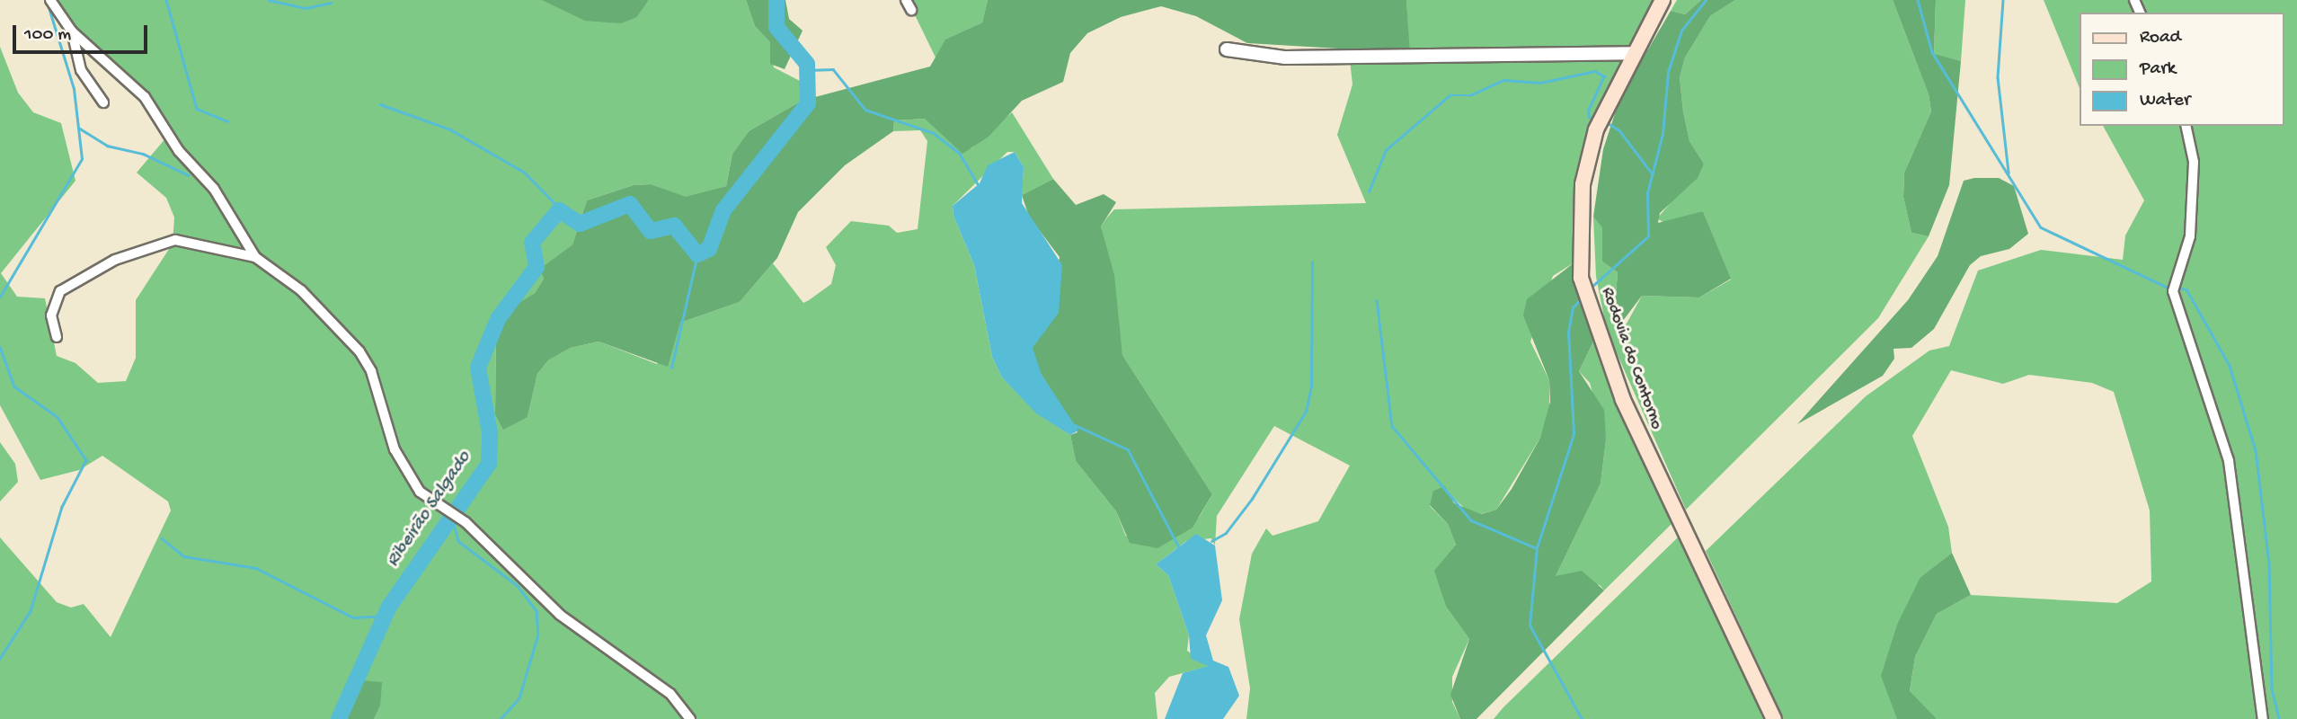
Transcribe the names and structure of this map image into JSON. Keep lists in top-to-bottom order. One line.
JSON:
{"streets":{"main road":["Rodovia do Contorno"]},"water":["Ribeirão Salgado"],"legend":["Road","Park","Water"],"scale_bar":"100 m"}
